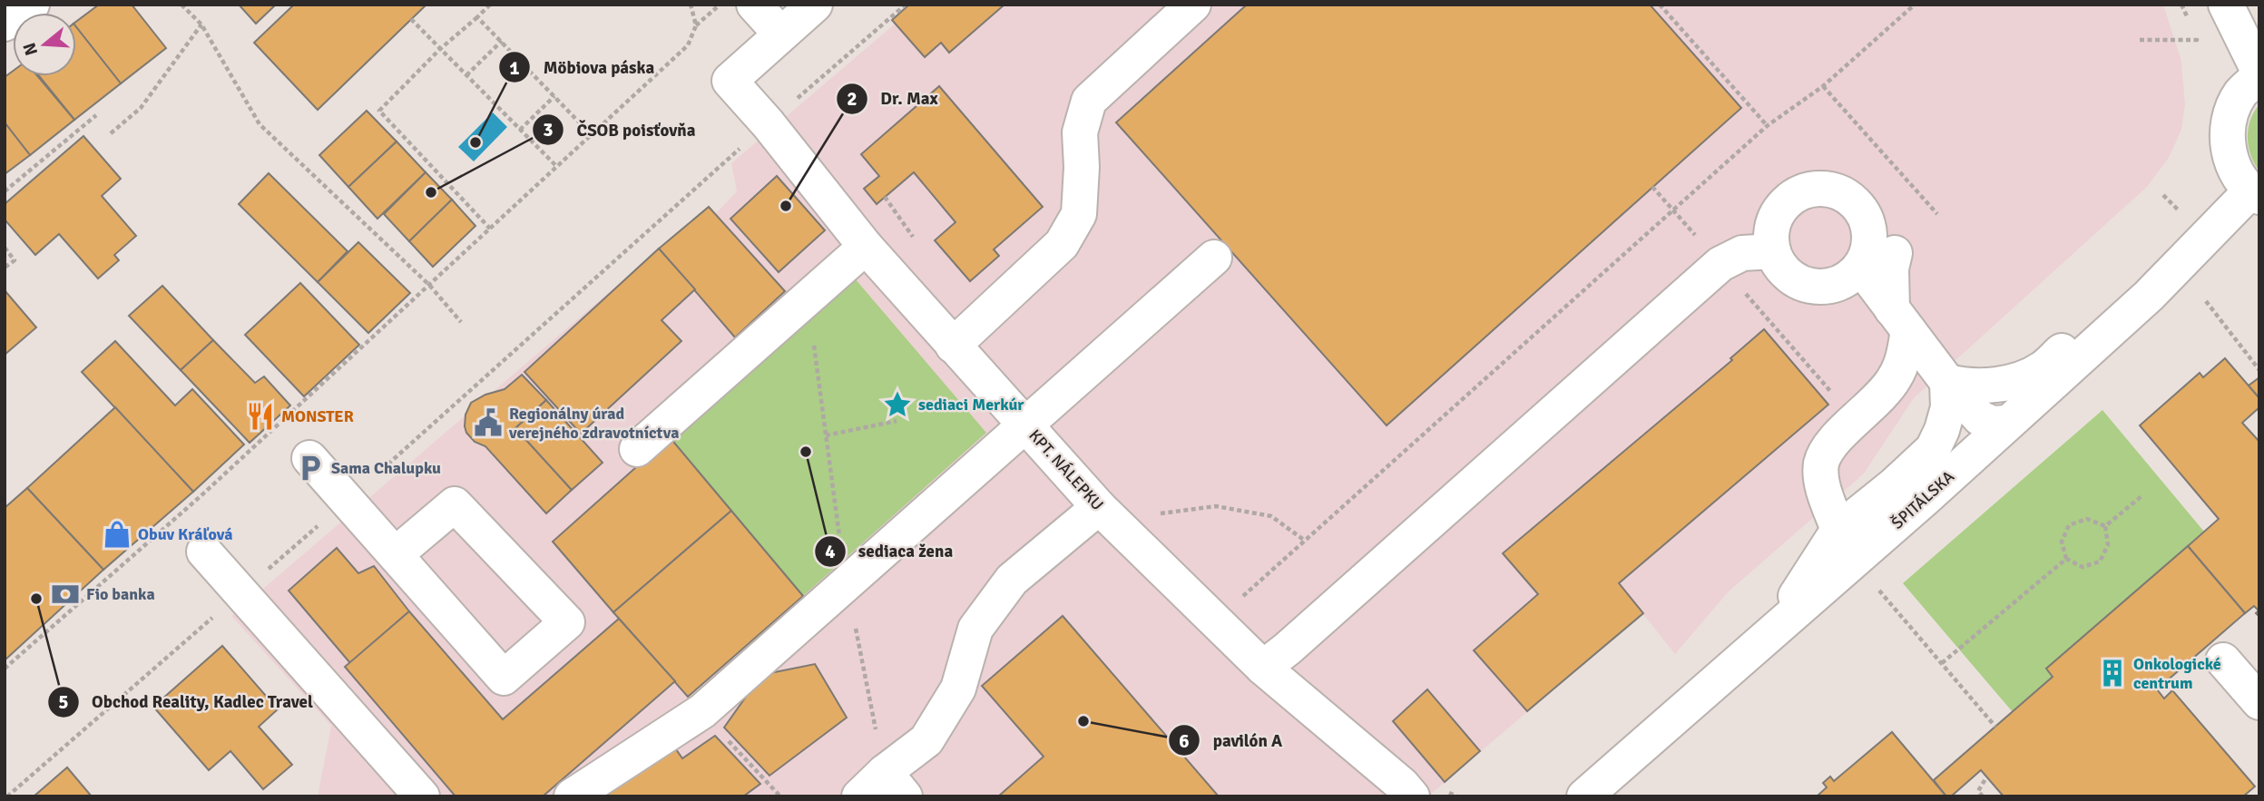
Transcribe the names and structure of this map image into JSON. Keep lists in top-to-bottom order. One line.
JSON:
{"streets":{"street":["KPT. NÁLEPKU","ŠPITÁLSKA"]},"places":{"other":["Möbiova páska","ČSOB poisťovňa","Dr. Max","sediaca žena","Obchod Reality, Kadlec Travel","pavilón A"],"place":["sediaci Merkúr"],"restaurant":["MONSTER"],"public building":["Regionálny úrad verejného zdravotníctva"],"parking":["Sama Chalupku"],"shop":["Obuv Kráľová"],"bank":["Fio banka"],"building":["Onkologické centrum"]},"north":"left"}
